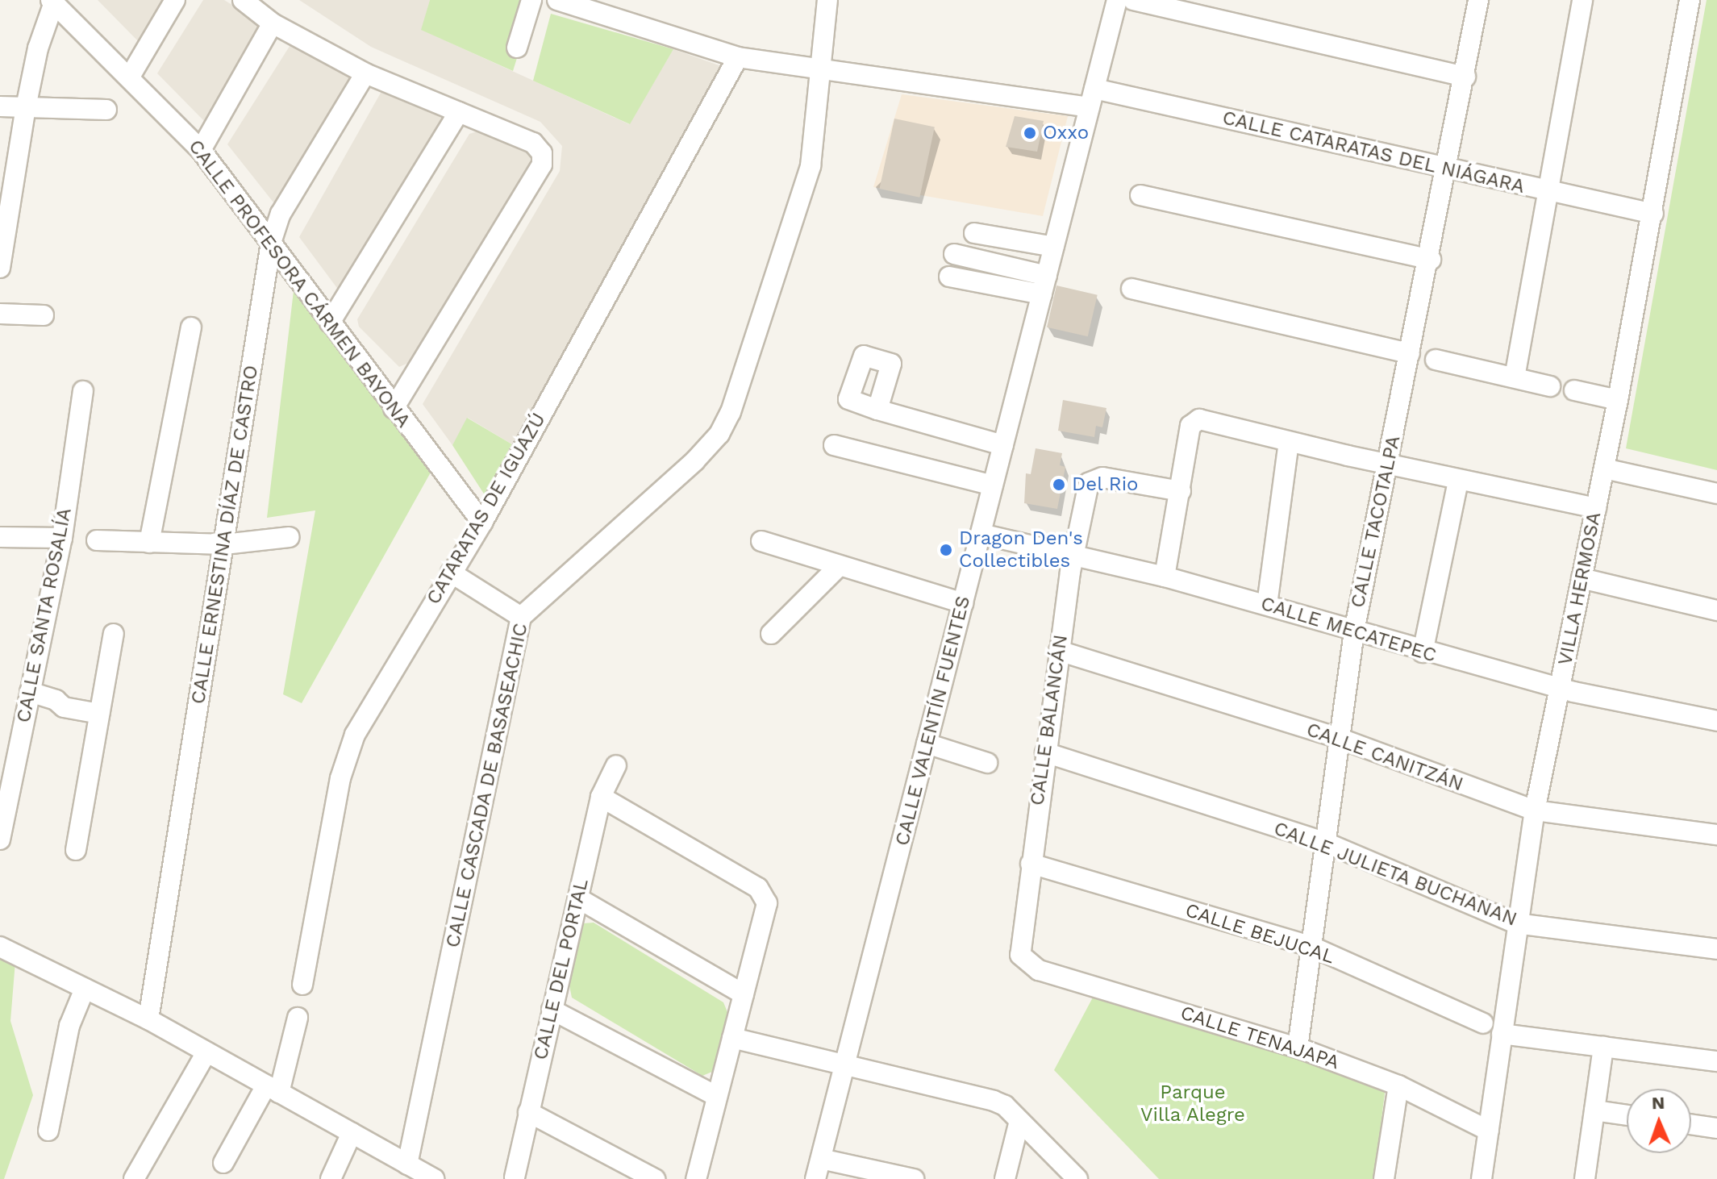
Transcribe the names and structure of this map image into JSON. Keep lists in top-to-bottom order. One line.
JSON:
{"streets":{"street":["CALLE CATARATAS DEL NIÁGARA","CALLE PROFESORA CÁRMEN BAYONA","CATARATAS DE IGUAZÚ","CALLE TACOTALPA","CALLE ERNESTINA DÍAZ DE CASTRO","VILLA HERMOSA","CALLE SANTA ROSALÍA","CALLE MECATEPEC","CALLE BALANCÁN","CALLE VALENTÍN FUENTES","CALLE CANITZÁN","CALLE CASCADA DE BASASEACHIC","CALLE JULIETA BUCHANAN","CALLE BEJUCAL","CALLE DEL PORTAL","CALLE TENAJAPA"]},"crossings":[["CALLE CATARATAS DEL NIÁGARA","CATARATAS DE IGUAZÚ"],["CALLE CATARATAS DEL NIÁGARA","CALLE TACOTALPA"],["CALLE CATARATAS DEL NIÁGARA","VILLA HERMOSA"],["CALLE CATARATAS DEL NIÁGARA","CALLE VALENTÍN FUENTES"],["CALLE CATARATAS DEL NIÁGARA","CALLE CASCADA DE BASASEACHIC"],["CALLE PROFESORA CÁRMEN BAYONA","CATARATAS DE IGUAZÚ"],["CALLE PROFESORA CÁRMEN BAYONA","CALLE ERNESTINA DÍAZ DE CASTRO"],["CALLE TACOTALPA","CALLE MECATEPEC"],["CALLE TACOTALPA","CALLE CANITZÁN"],["CALLE TACOTALPA","CALLE JULIETA BUCHANAN"],["CALLE TACOTALPA","CALLE BEJUCAL"],["CALLE TACOTALPA","CALLE TENAJAPA"],["VILLA HERMOSA","CALLE MECATEPEC"],["VILLA HERMOSA","CALLE CANITZÁN"],["VILLA HERMOSA","CALLE JULIETA BUCHANAN"],["VILLA HERMOSA","CALLE TENAJAPA"],["CALLE MECATEPEC","CALLE BALANCÁN"],["CALLE MECATEPEC","CALLE VALENTÍN FUENTES"],["CALLE BALANCÁN","CALLE CANITZÁN"],["CALLE BALANCÁN","CALLE JULIETA BUCHANAN"],["CALLE BALANCÁN","CALLE BEJUCAL"],["CALLE BALANCÁN","CALLE TENAJAPA"]],"parks":["Parque Villa Alegre"],"places":["Oxxo","Del Rio","Dragon Den's Collectibles"],"north":"top"}
